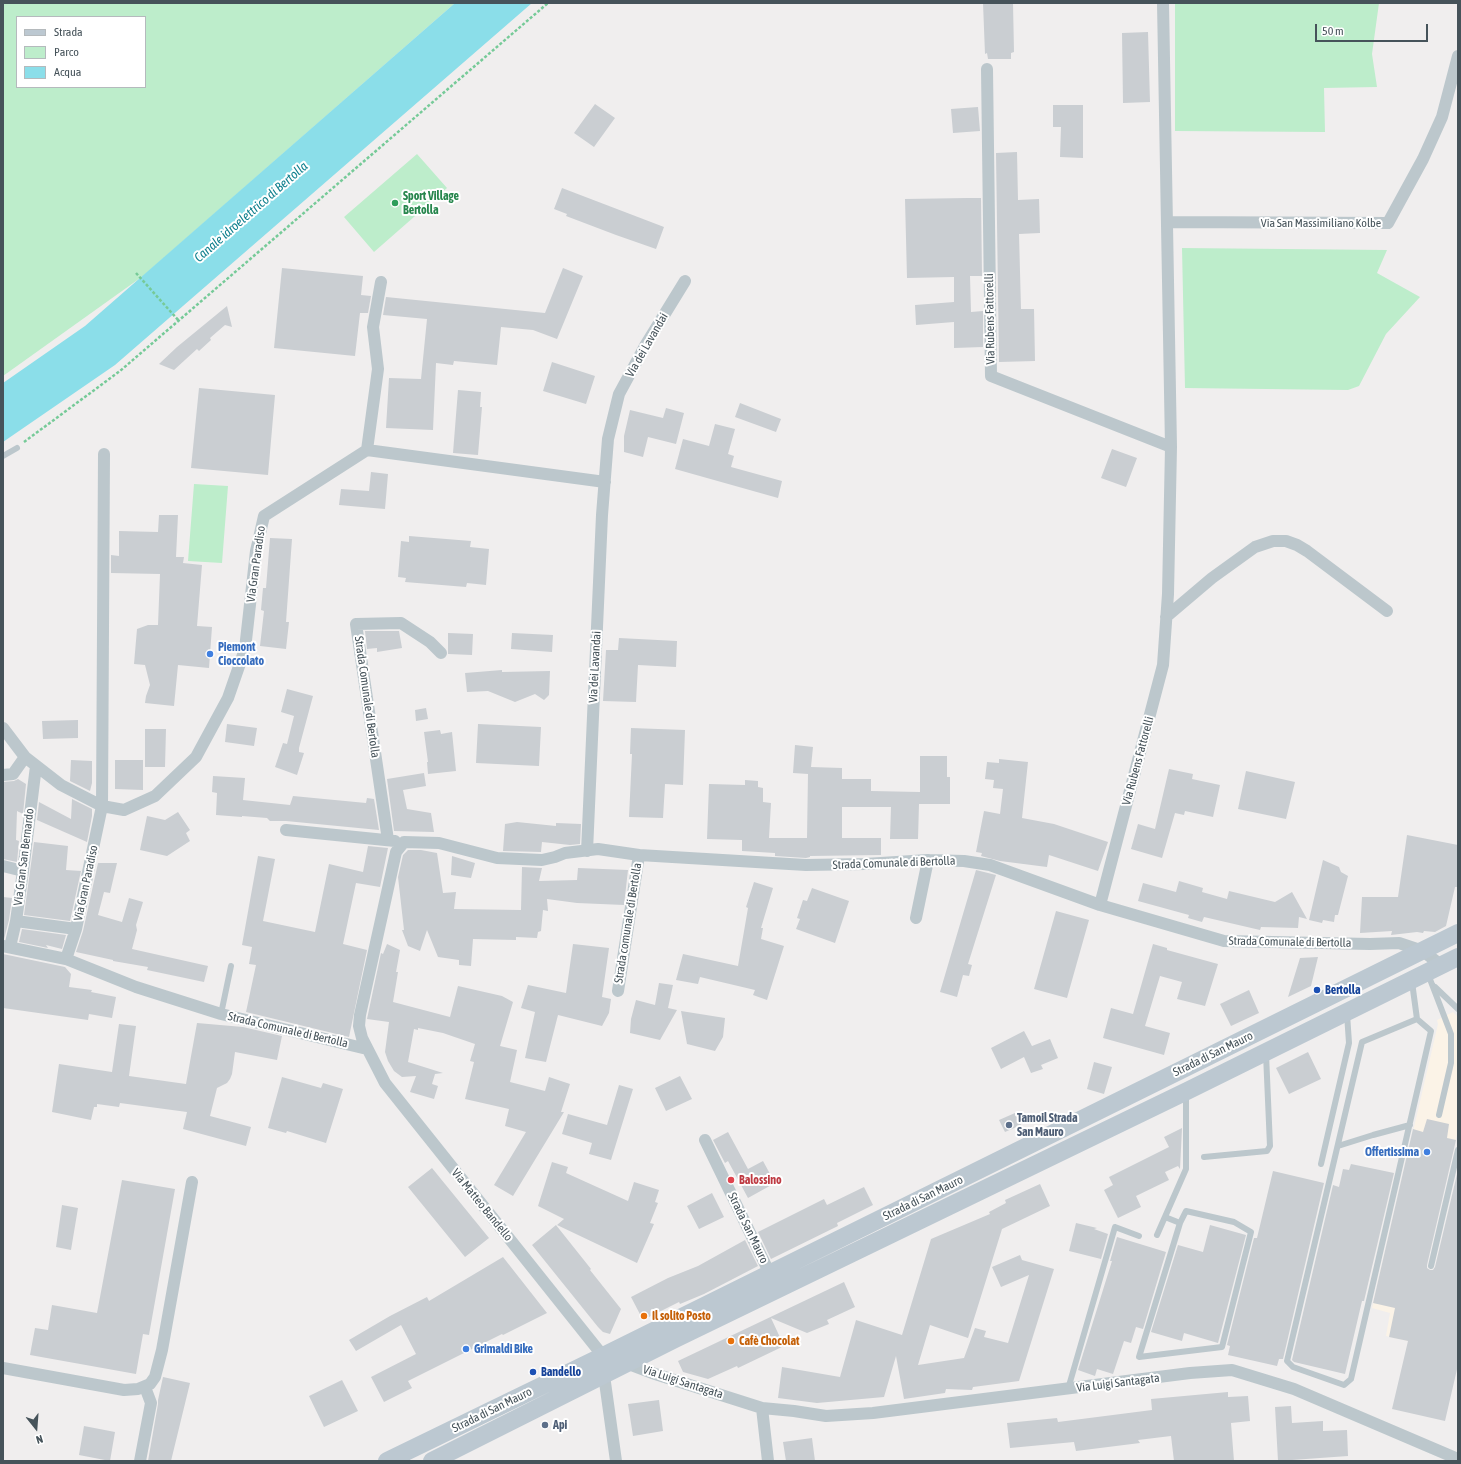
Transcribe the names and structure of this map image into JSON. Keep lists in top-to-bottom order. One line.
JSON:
{"streets":{"main road":["Strada di San Mauro"],"street":["Via San Massimiliano Kolbe","Via Rubens Fattorelli","Via dei Lavandai","Via Gran Paradiso","Strada Comunale di Bertolla","Via Gran San Bernardo","Strada comunale di Bertolla","Via Matteo Bandello","Strada San Mauro","Via Luigi Santagata"]},"crossings":[["Via San Massimiliano Kolbe","Via Rubens Fattorelli"],["Via Rubens Fattorelli","Strada Comunale di Bertolla"],["Via dei Lavandai","Strada Comunale di Bertolla"],["Via Gran Paradiso","Strada Comunale di Bertolla"],["Via Gran Paradiso","Via Gran San Bernardo"],["Strada Comunale di Bertolla","Via Gran San Bernardo"],["Strada Comunale di Bertolla","Strada comunale di Bertolla"],["Strada Comunale di Bertolla","Strada di San Mauro"],["Strada Comunale di Bertolla","Via Matteo Bandello"],["Strada di San Mauro","Via Matteo Bandello"],["Strada di San Mauro","Strada San Mauro"],["Strada di San Mauro","Via Luigi Santagata"],["Via Matteo Bandello","Via Luigi Santagata"]],"water":["Canale idroelettrico di Bertolla"],"places":["Sport Village Bertolla","Piemont Cioccolato","Bertolla","Tamoil Strada San Mauro","Offertissima","Balossino","Il solito Posto","Cafè Chocolat","Grimaldi Bike","Bandello","Api"],"legend":["Strada","Parco","Acqua"],"scale_bar":"50 m","north":"bottom"}
